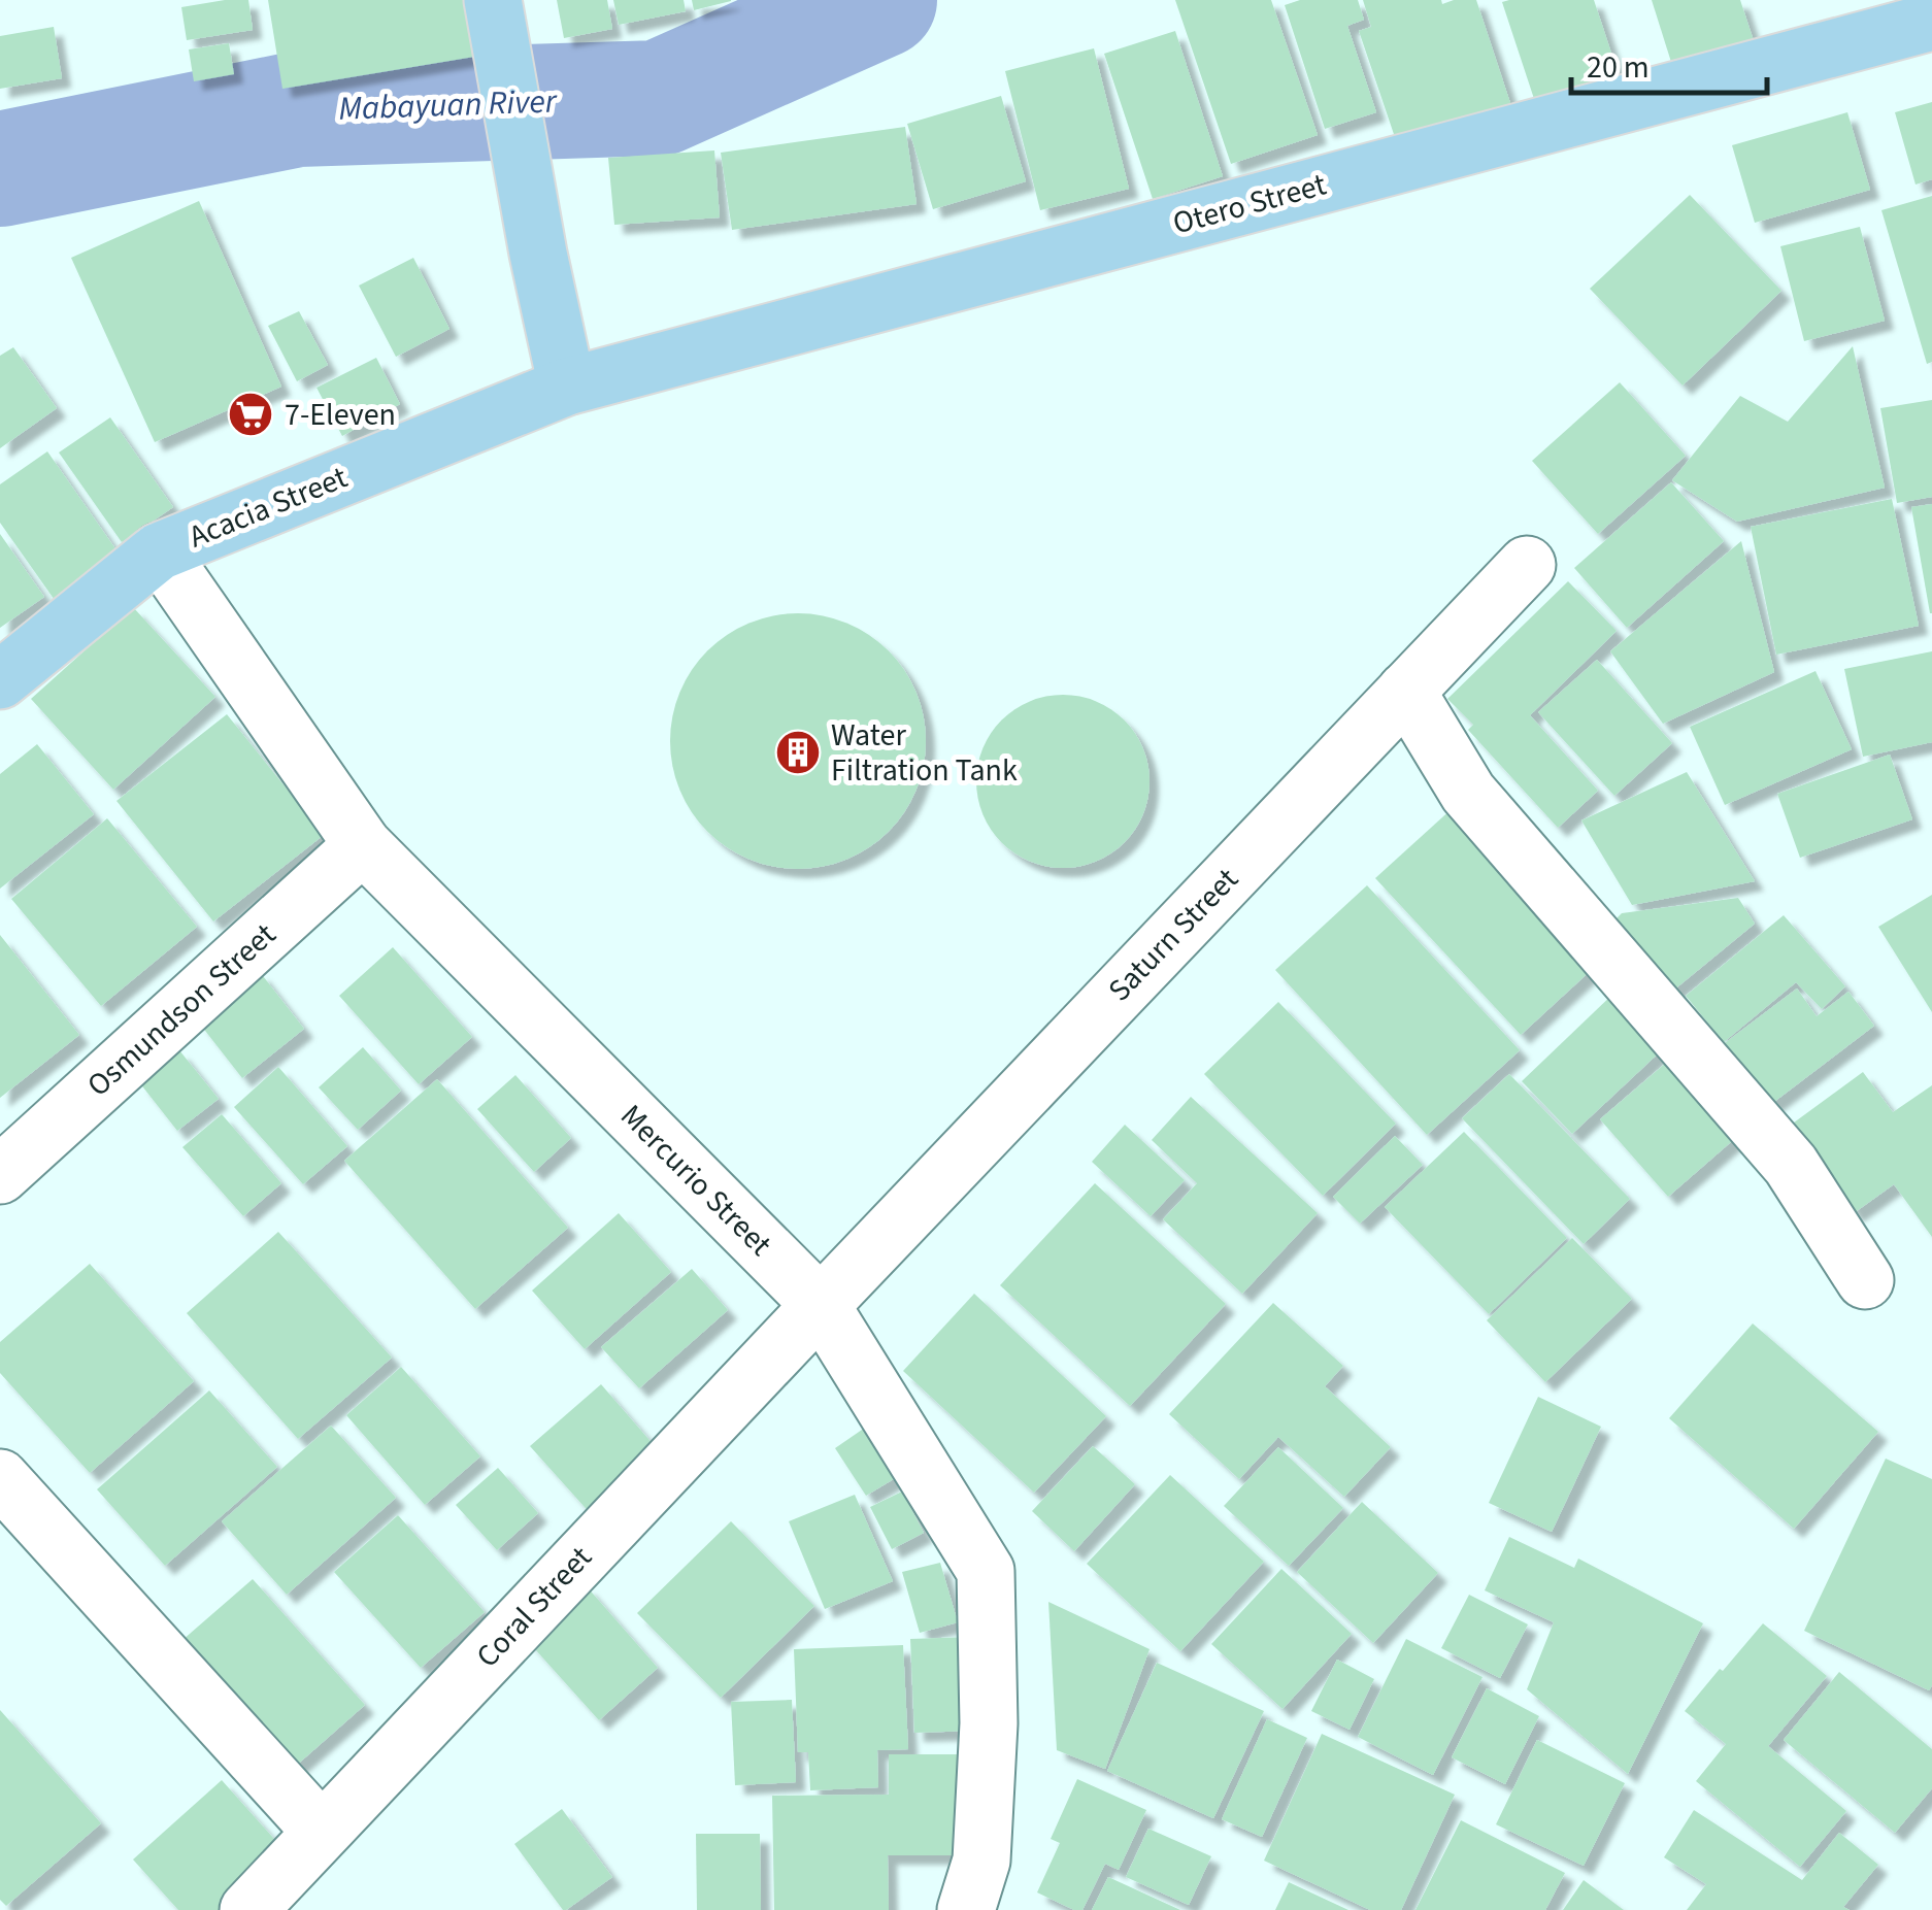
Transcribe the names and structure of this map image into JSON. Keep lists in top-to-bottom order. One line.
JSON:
{"streets":{"main road":["Otero Street","Acacia Street"],"street":["Saturn Street","Osmundson Street","Mercurio Street","Coral Street"]},"crossings":[["Otero Street","Acacia Street"],["Acacia Street","Mercurio Street"],["Saturn Street","Mercurio Street"],["Saturn Street","Coral Street"],["Osmundson Street","Mercurio Street"],["Mercurio Street","Coral Street"]],"water":["Mabayuan River"],"places":{"supermarket":["7-Eleven"],"building":["Water Filtration Tank"]},"scale_bar":"20 m"}
